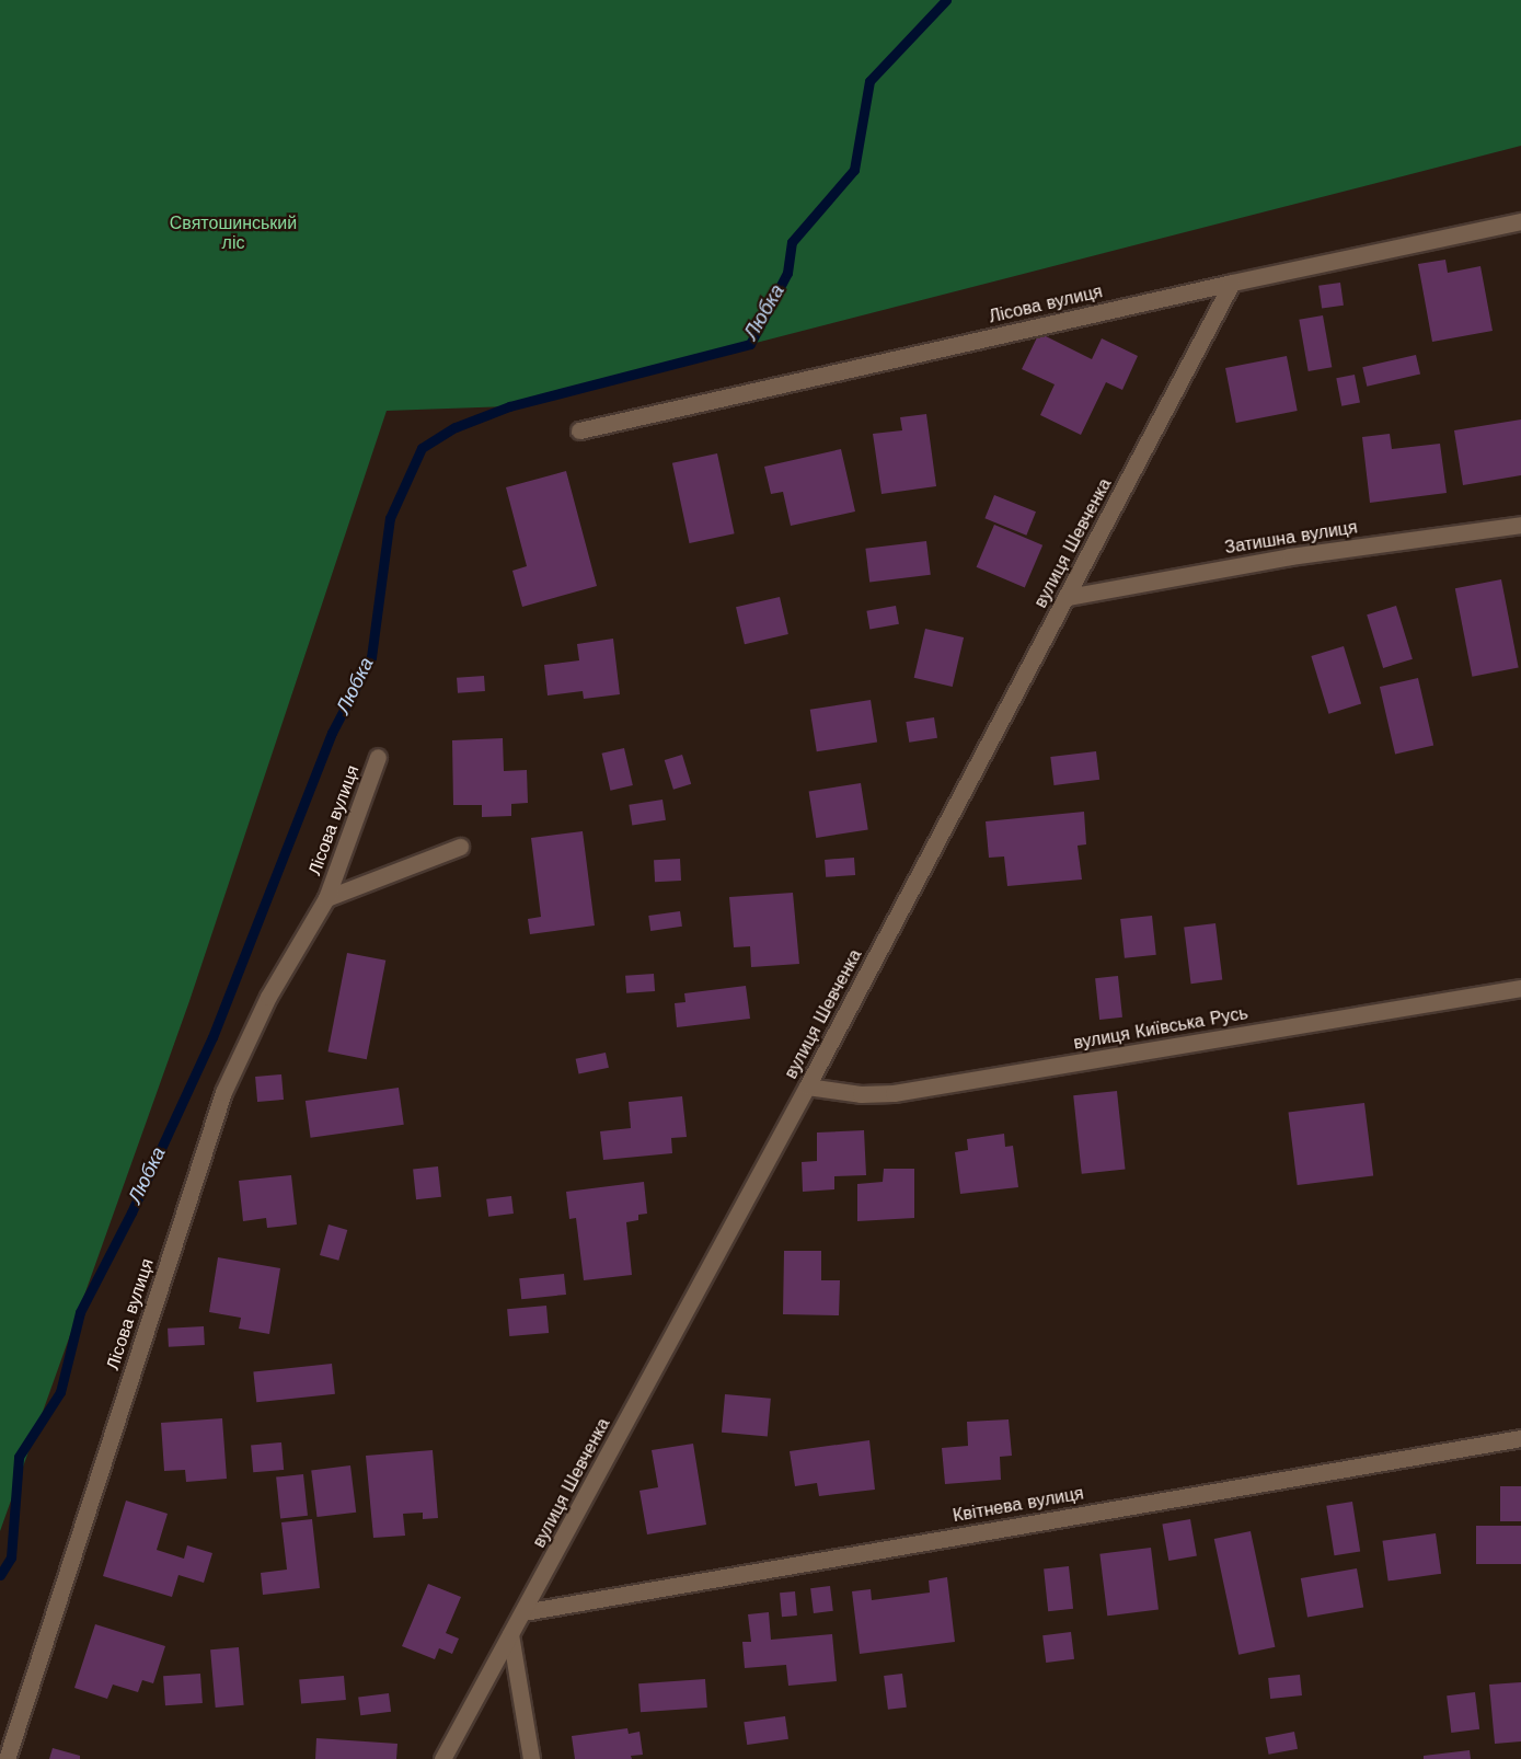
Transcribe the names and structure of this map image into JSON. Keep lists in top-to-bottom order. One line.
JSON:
{"streets":{"street":["Лісова вулиця","Затишна вулиця","вулиця Шевченка","вулиця Київська Русь","Квітнева вулиця"]},"crossings":[["Лісова вулиця","вулиця Шевченка"],["Затишна вулиця","вулиця Шевченка"],["вулиця Шевченка","вулиця Київська Русь"],["вулиця Шевченка","Квітнева вулиця"]],"water":["Любка"],"parks":["Святошинський ліс"]}
